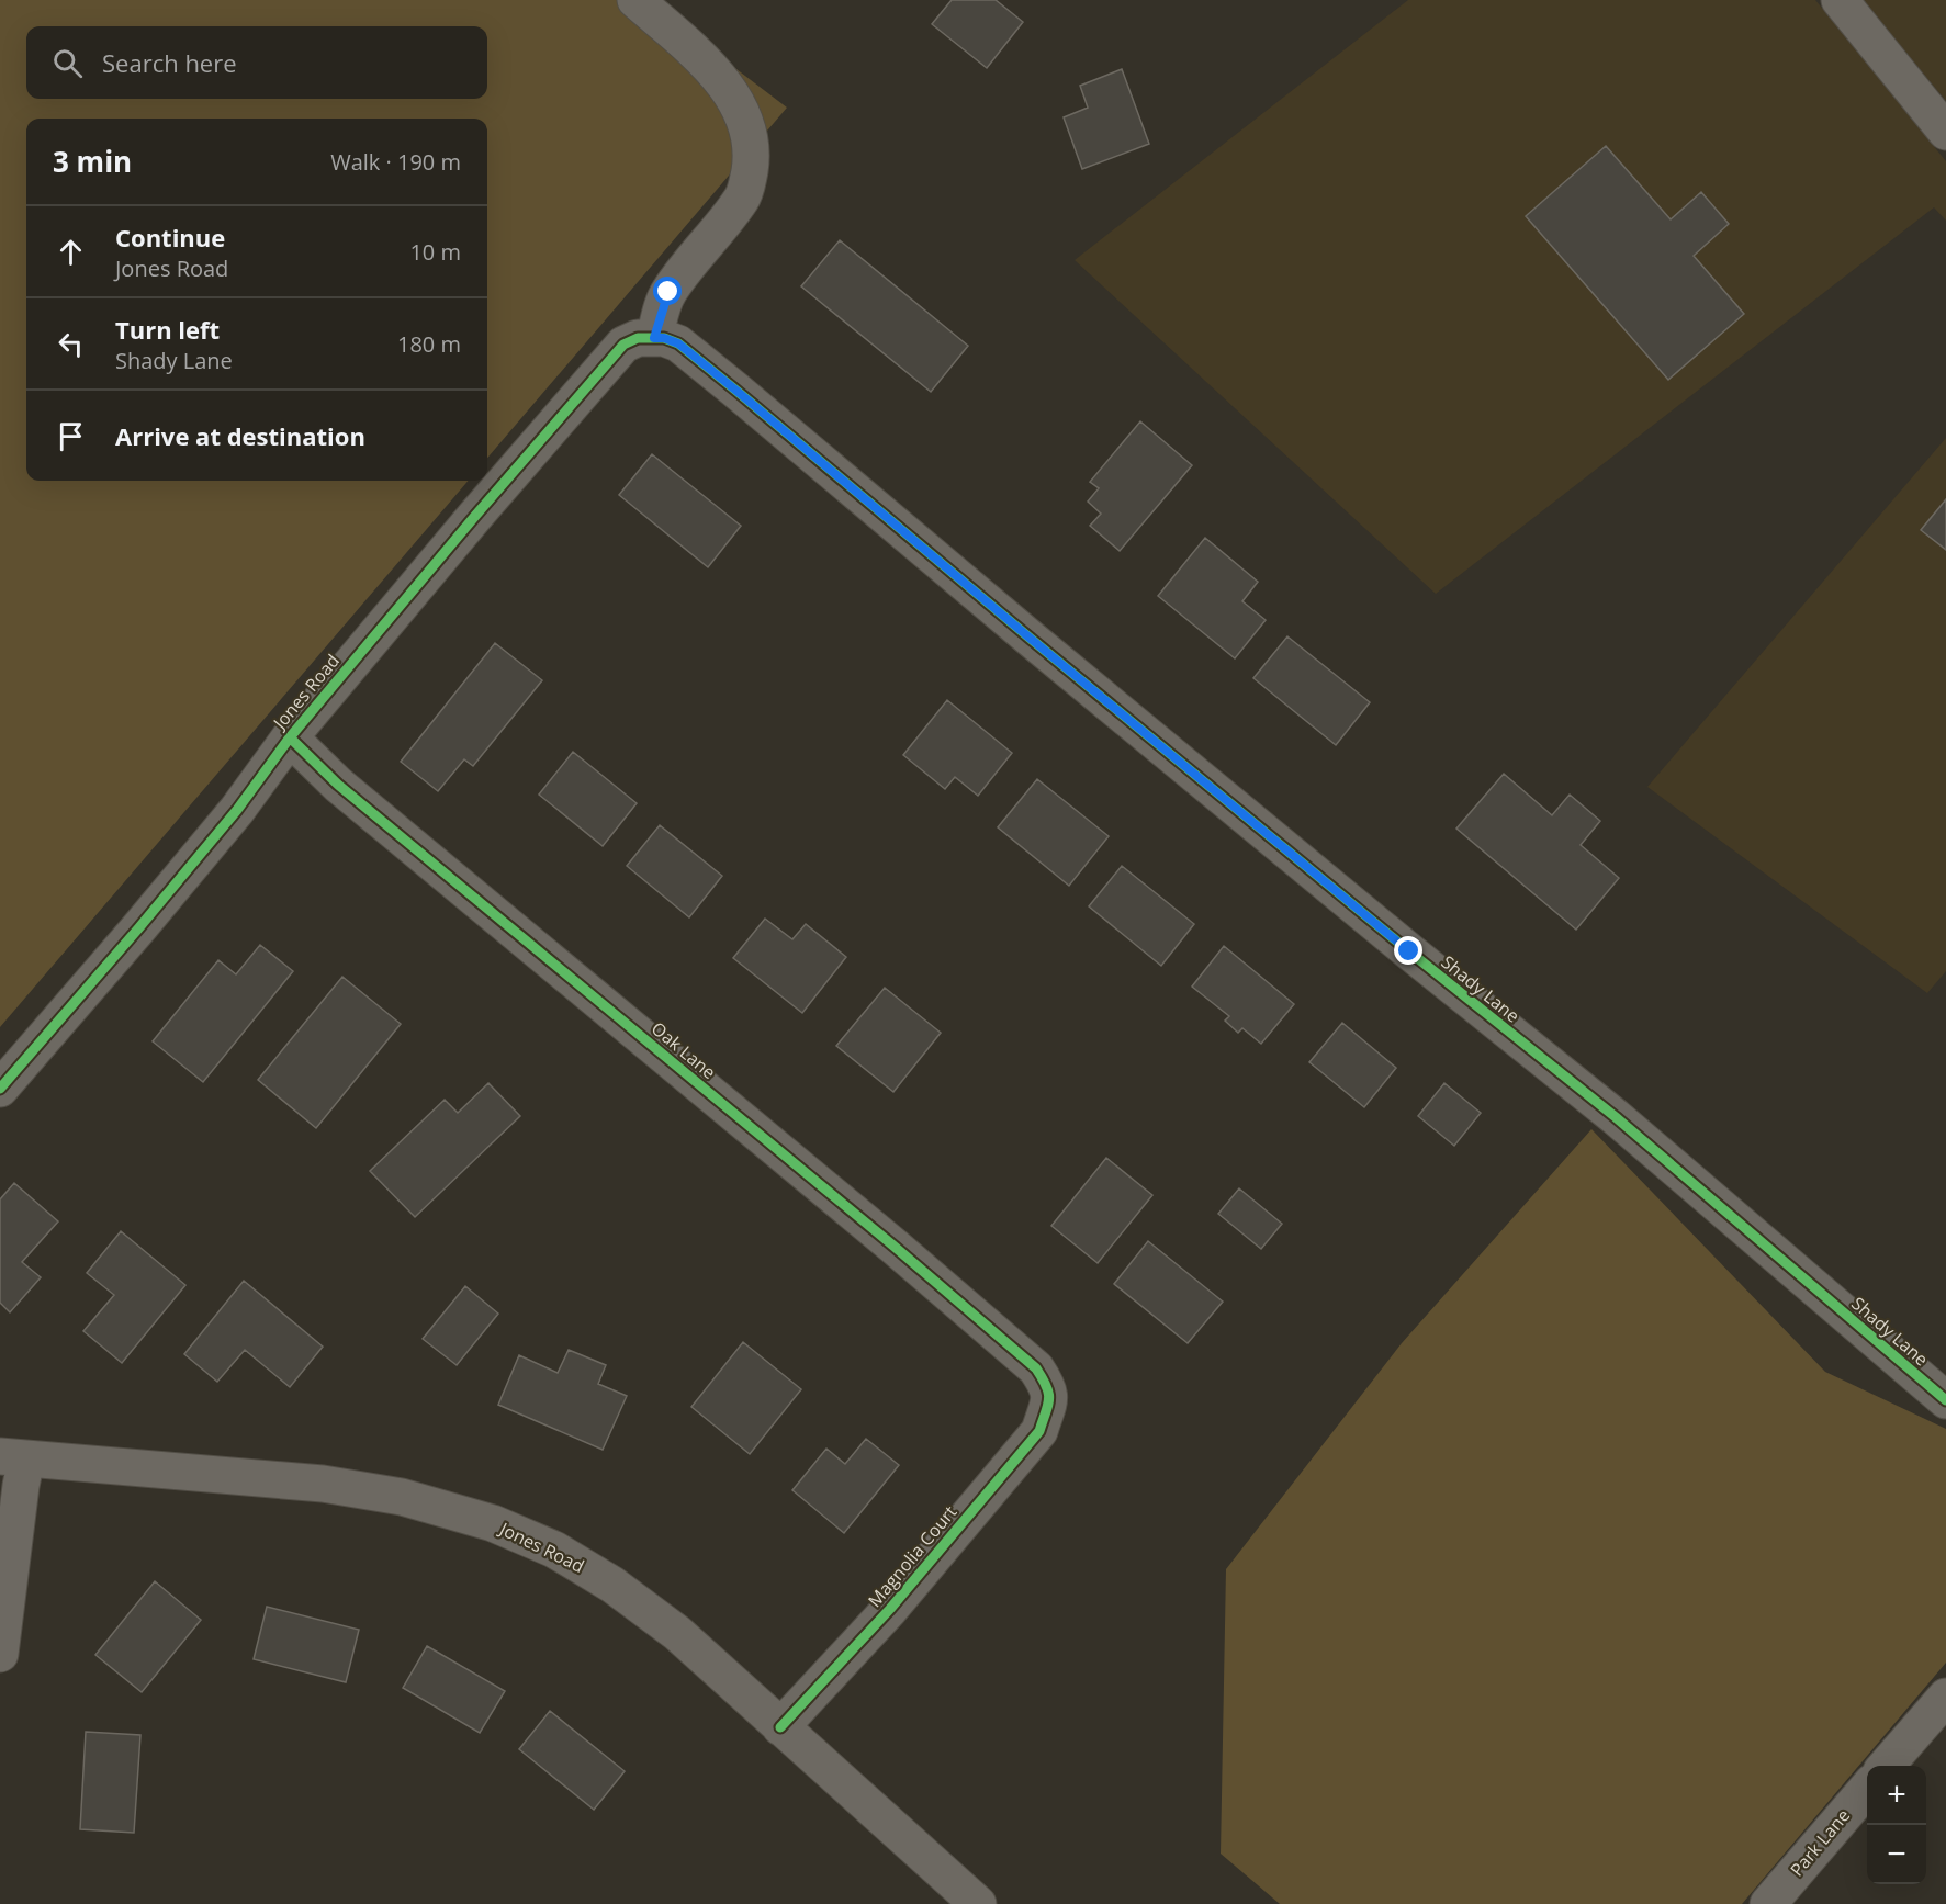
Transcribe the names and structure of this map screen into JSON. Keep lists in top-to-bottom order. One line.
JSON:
{"streets":{"street":["Jones Road","Shady Lane","Oak Lane","Magnolia Court","Park Lane"]},"crossings":[["Jones Road","Shady Lane"],["Jones Road","Oak Lane"],["Jones Road","Magnolia Court"],["Oak Lane","Magnolia Court"]],"page":{"search":"Search here","heading":["3 min","Walk · 190 m"],"list":[["Continue","Jones Road","10 m"],["Turn left","Shady Lane","180 m"],"Arrive at destination"],"map_buttons":["+","−"]}}
